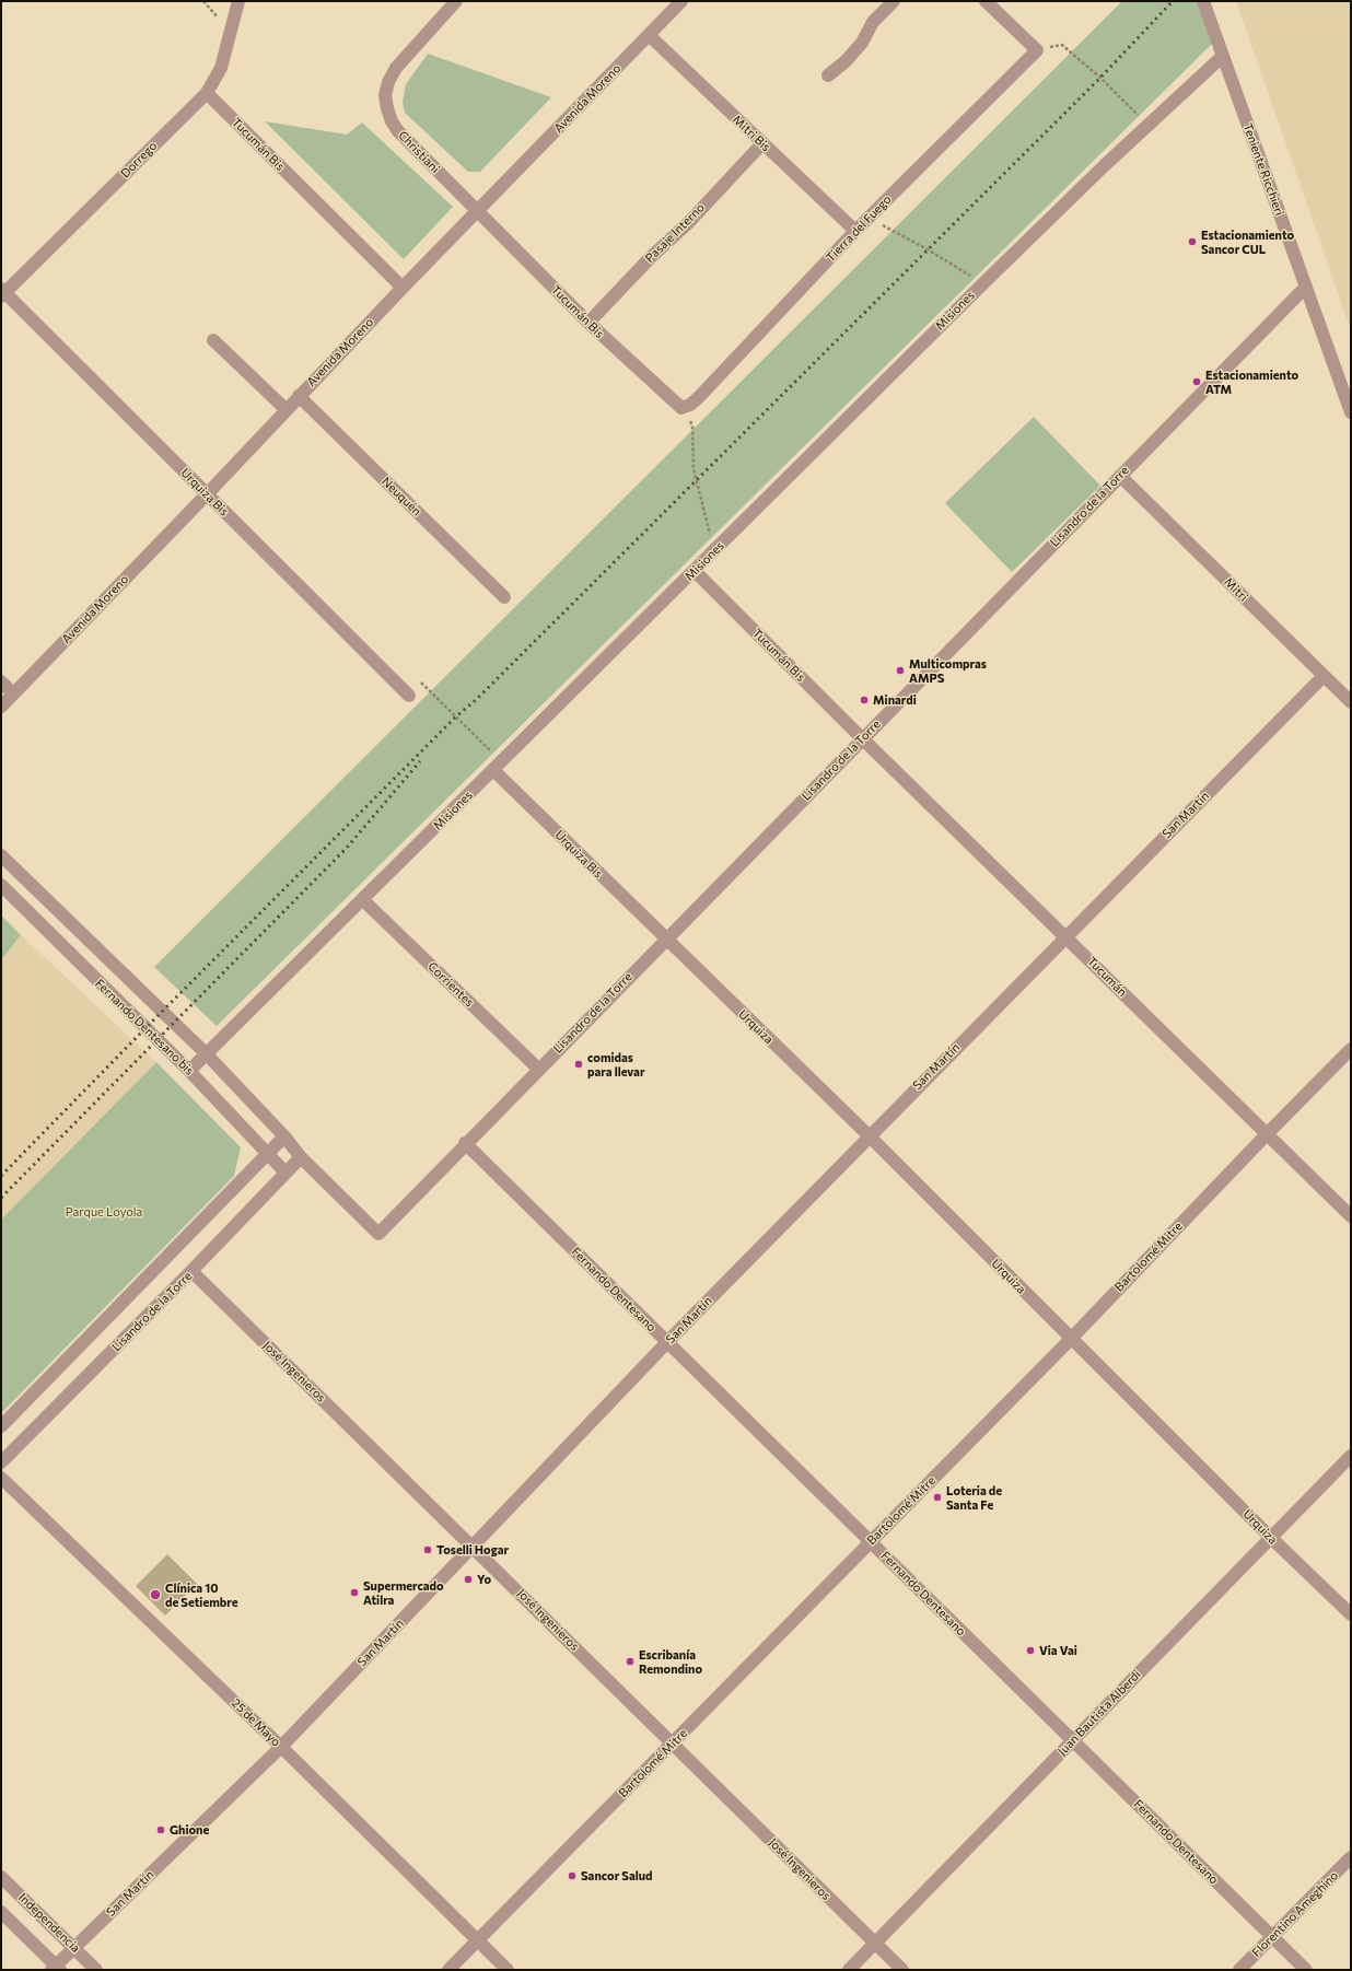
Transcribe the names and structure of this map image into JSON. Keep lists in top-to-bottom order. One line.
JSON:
{"streets":{"street":["Avenida Moreno","Mitri Bis","Tucumán Bis","Christiani","Dorrego","Teniente Ricchieri","Tierra del Fuego","Pasaje Interno","Misiones","Urquiza Bis","Neuquén","Lisandro de la Torre","Mitri","San Martín","Tucumán","Corrientes","Fernando Dentesano bis","Urquiza","Bartolomé Mitre","Fernando Dentesano","José Ingenieros","Juan Bautista Alberdi","25 de Mayo","Florentino Ameghino","Independencia"]},"crossings":[["Avenida Moreno","Mitri Bis"],["Avenida Moreno","Tucumán Bis"],["Avenida Moreno","Christiani"],["Avenida Moreno","Urquiza Bis"],["Avenida Moreno","Neuquén"],["Mitri Bis","Tierra del Fuego"],["Mitri Bis","Pasaje Interno"],["Tucumán Bis","Christiani"],["Tucumán Bis","Dorrego"],["Tucumán Bis","Tierra del Fuego"],["Tucumán Bis","Pasaje Interno"],["Tucumán Bis","Misiones"],["Tucumán Bis","Lisandro de la Torre"],["Tucumán Bis","Tucumán"],["Dorrego","Urquiza Bis"],["Teniente Ricchieri","Misiones"],["Teniente Ricchieri","Lisandro de la Torre"],["Misiones","Urquiza Bis"],["Misiones","Corrientes"],["Misiones","Fernando Dentesano bis"],["Urquiza Bis","Lisandro de la Torre"],["Urquiza Bis","Urquiza"],["Lisandro de la Torre","Mitri"],["Lisandro de la Torre","Tucumán"],["Lisandro de la Torre","Corrientes"],["Lisandro de la Torre","Fernando Dentesano bis"],["Lisandro de la Torre","Urquiza"],["Lisandro de la Torre","Fernando Dentesano"],["Lisandro de la Torre","José Ingenieros"],["Mitri","San Martín"],["San Martín","Tucumán"],["San Martín","Urquiza"],["San Martín","Fernando Dentesano"],["San Martín","José Ingenieros"],["San Martín","25 de Mayo"],["San Martín","Independencia"],["Tucumán","Bartolomé Mitre"],["Urquiza","Bartolomé Mitre"],["Urquiza","Juan Bautista Alberdi"],["Bartolomé Mitre","Fernando Dentesano"],["Bartolomé Mitre","José Ingenieros"],["Bartolomé Mitre","25 de Mayo"],["Fernando Dentesano","Juan Bautista Alberdi"],["Fernando Dentesano","Florentino Ameghino"],["José Ingenieros","Juan Bautista Alberdi"]],"parks":["Parque Loyola"],"places":["Estacionamiento Sancor CUL","Estacionamiento ATM","Multicompras AMPS","Minardi","comidas para llevar","Loteria de Santa Fe","Toselli Hogar","Yo","Supermercado Atilra","Clínica 10 de Setiembre","Via Vai","Escribanía Remondino","Ghione","Sancor Salud"]}
